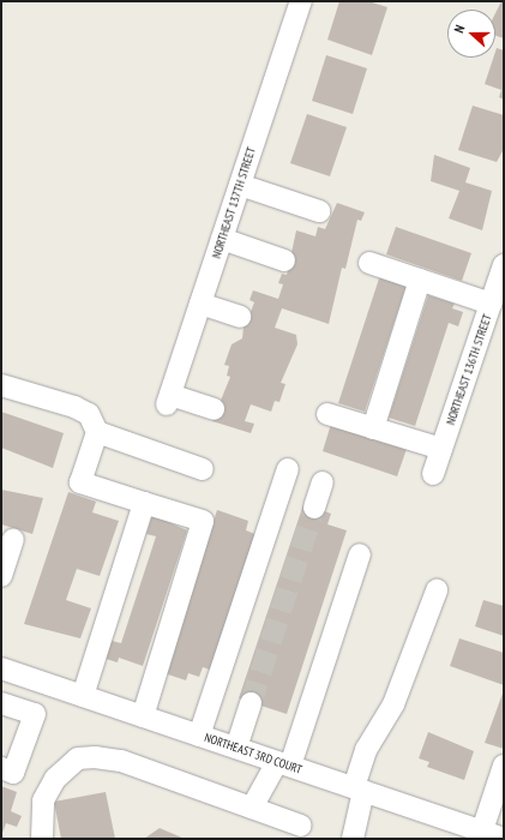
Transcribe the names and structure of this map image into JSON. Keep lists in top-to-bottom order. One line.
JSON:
{"streets":{"street":["NORTHEAST 137TH STREET","NORTHEAST 136TH STREET","NORTHEAST 3RD COURT"]},"north":"left"}
